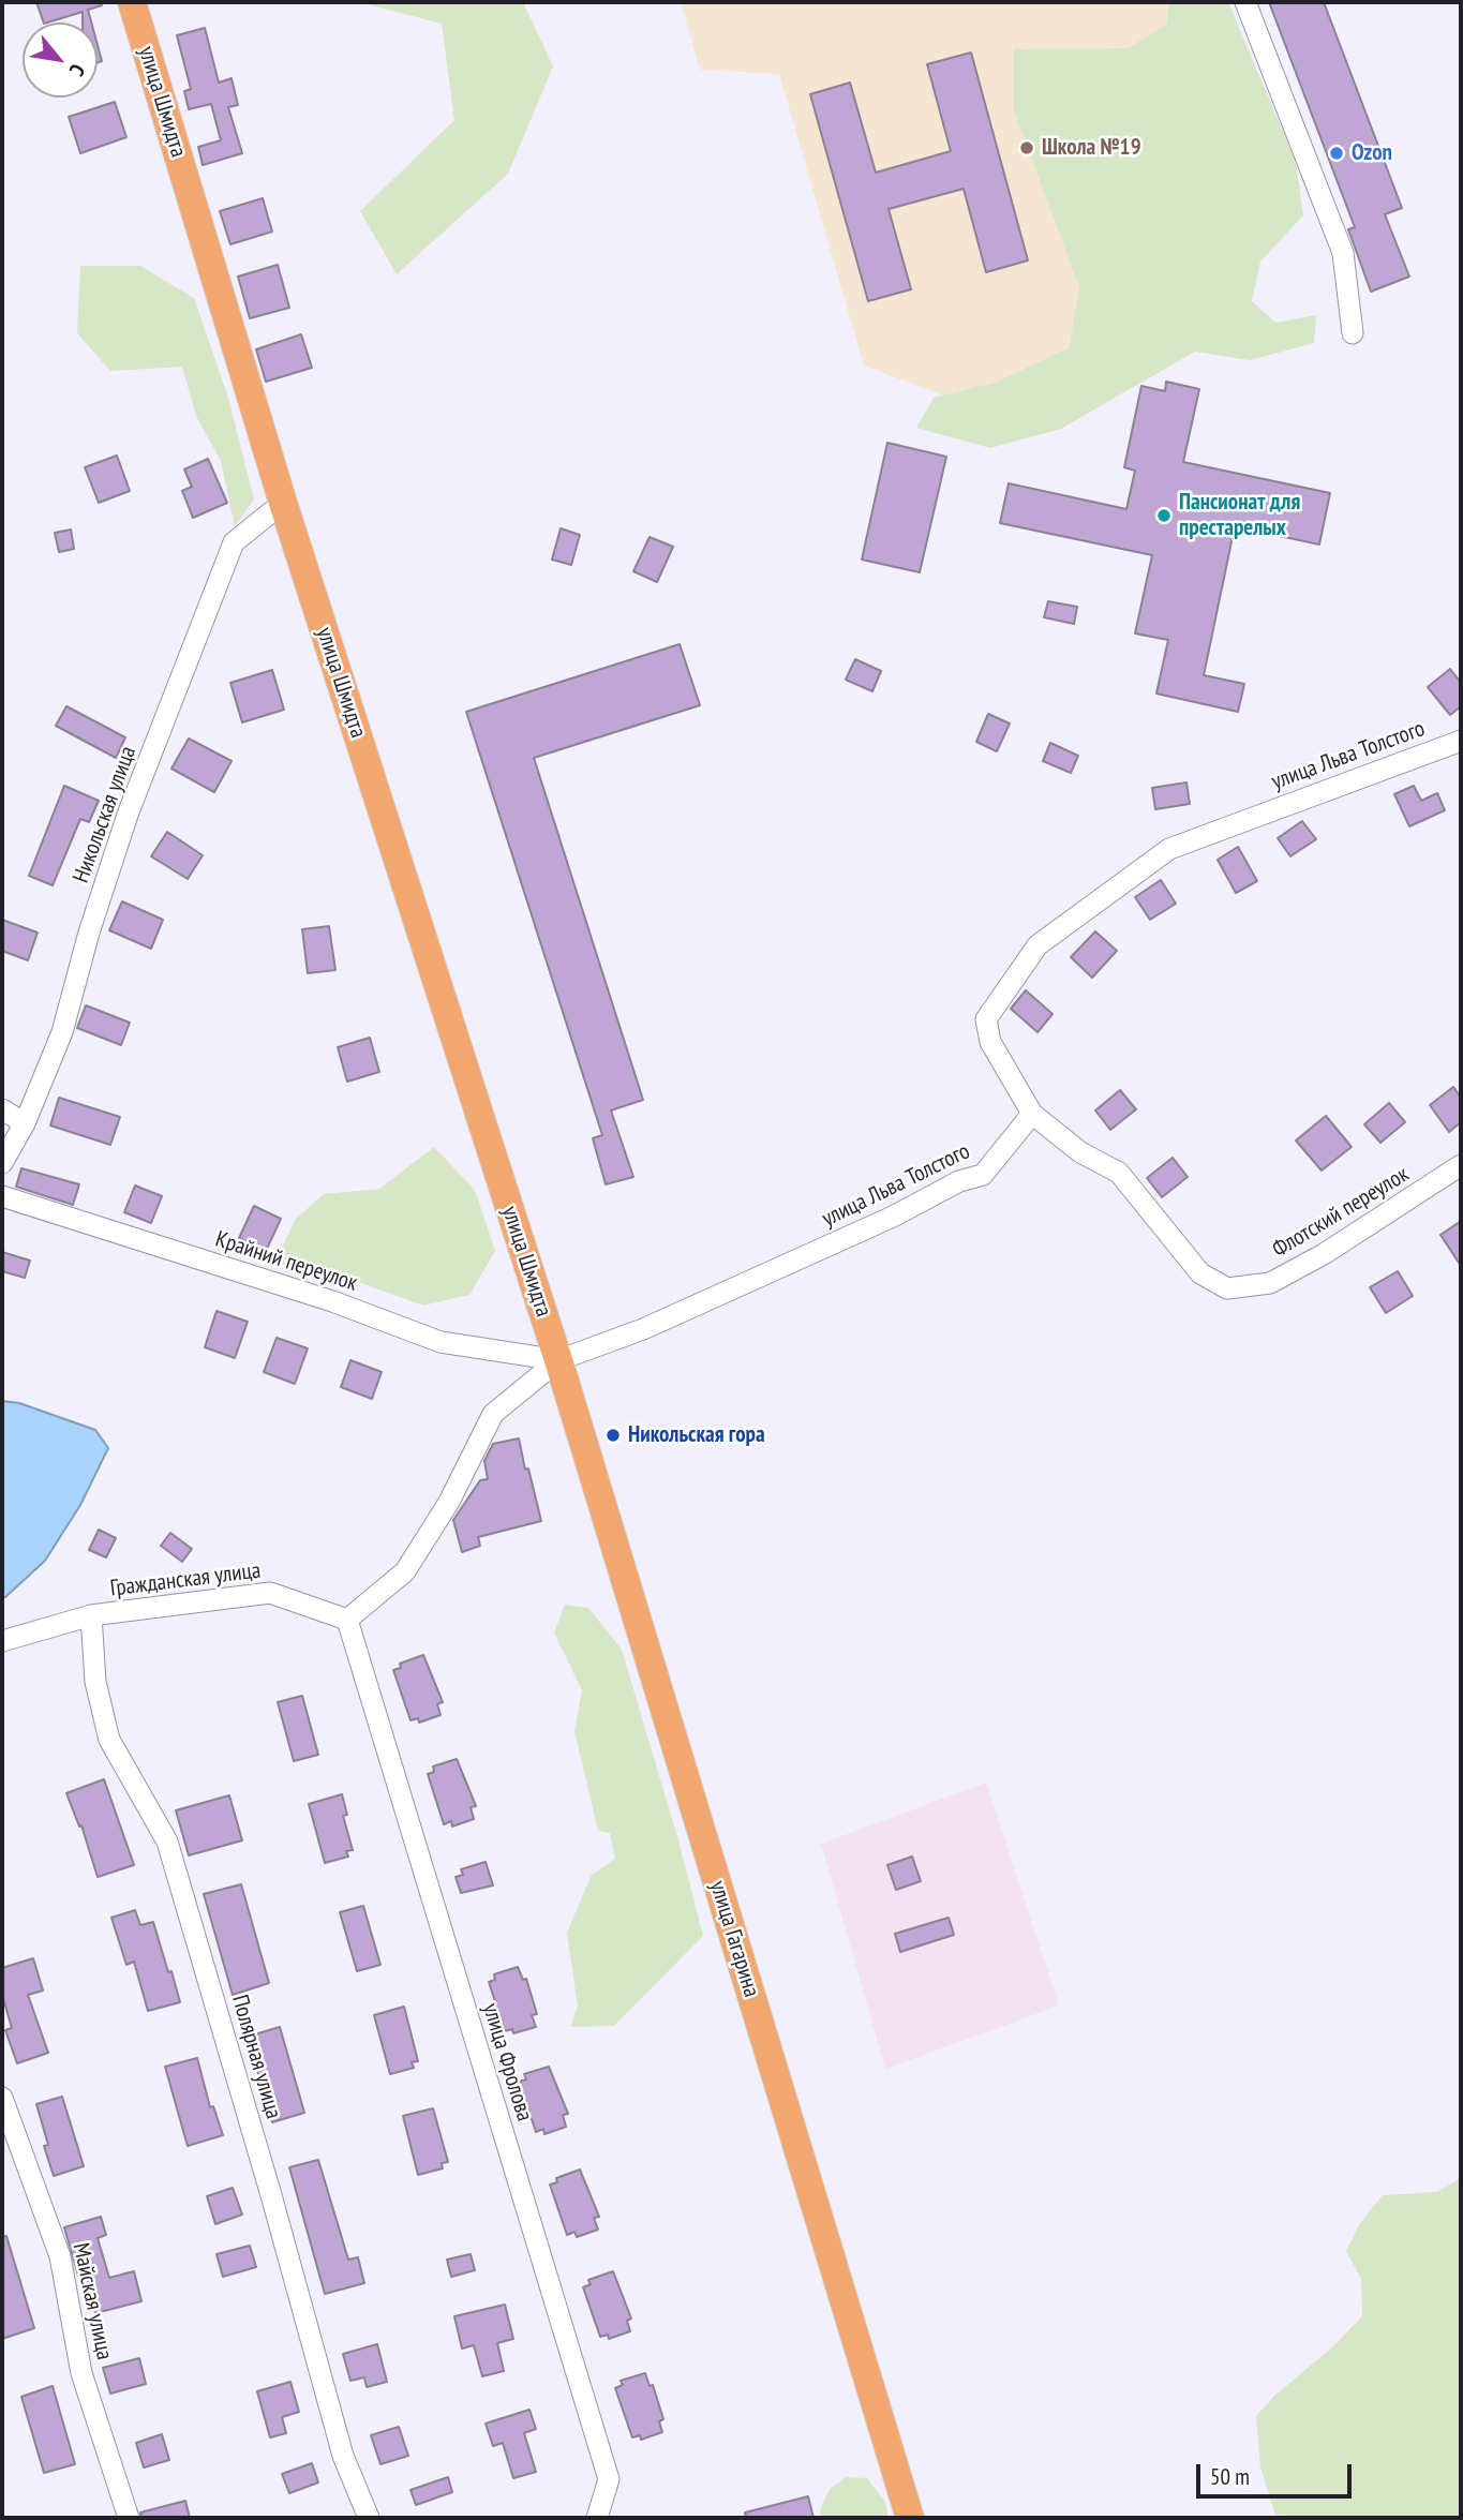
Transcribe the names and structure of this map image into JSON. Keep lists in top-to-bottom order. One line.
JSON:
{"streets":{"main road":["улица Шмидта","улица Гагарина"],"street":["улица Льва Толстого","Никольская улица","Флотский переулок","Крайний переулок","Гражданская улица","Полярная улица","улица Фролова","Майская улица"]},"crossings":[["улица Шмидта","улица Льва Толстого"],["улица Шмидта","Никольская улица"],["улица Шмидта","Крайний переулок"],["улица Шмидта","улица Гагарина"],["улица Льва Толстого","Флотский переулок"],["улица Льва Толстого","Крайний переулок"],["улица Льва Толстого","улица Гагарина"],["Крайний переулок","улица Гагарина"],["Гражданская улица","Полярная улица"],["Гражданская улица","улица Фролова"]],"places":["Школа №19","Ozon","Пансионат для престарелых","Никольская гора"],"scale_bar":"50 m","north":"bottom right"}
